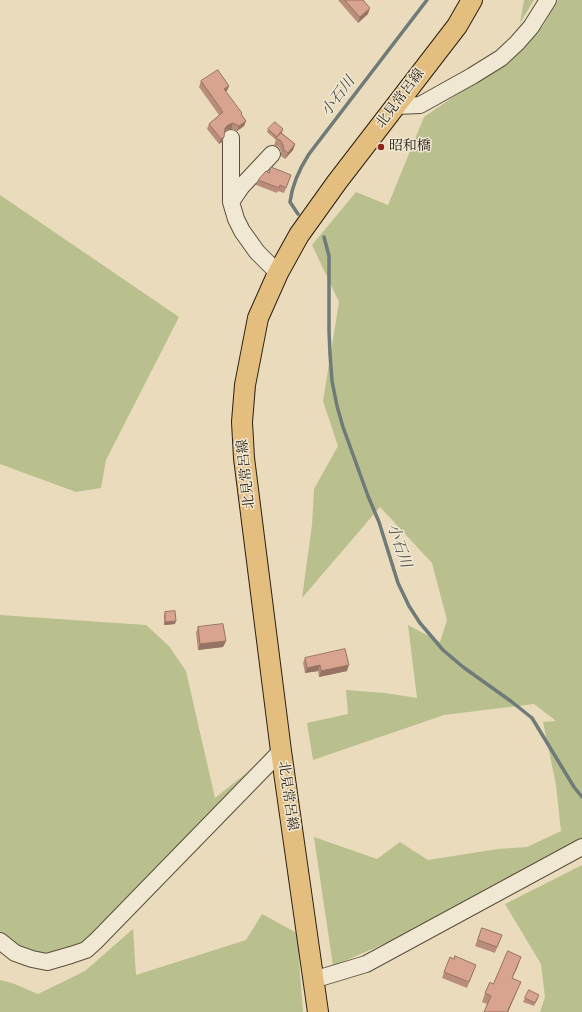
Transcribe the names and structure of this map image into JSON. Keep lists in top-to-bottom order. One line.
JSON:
{"streets":{"main road":["北見常呂線"]},"water":["小石川"],"places":["昭和橋"]}
